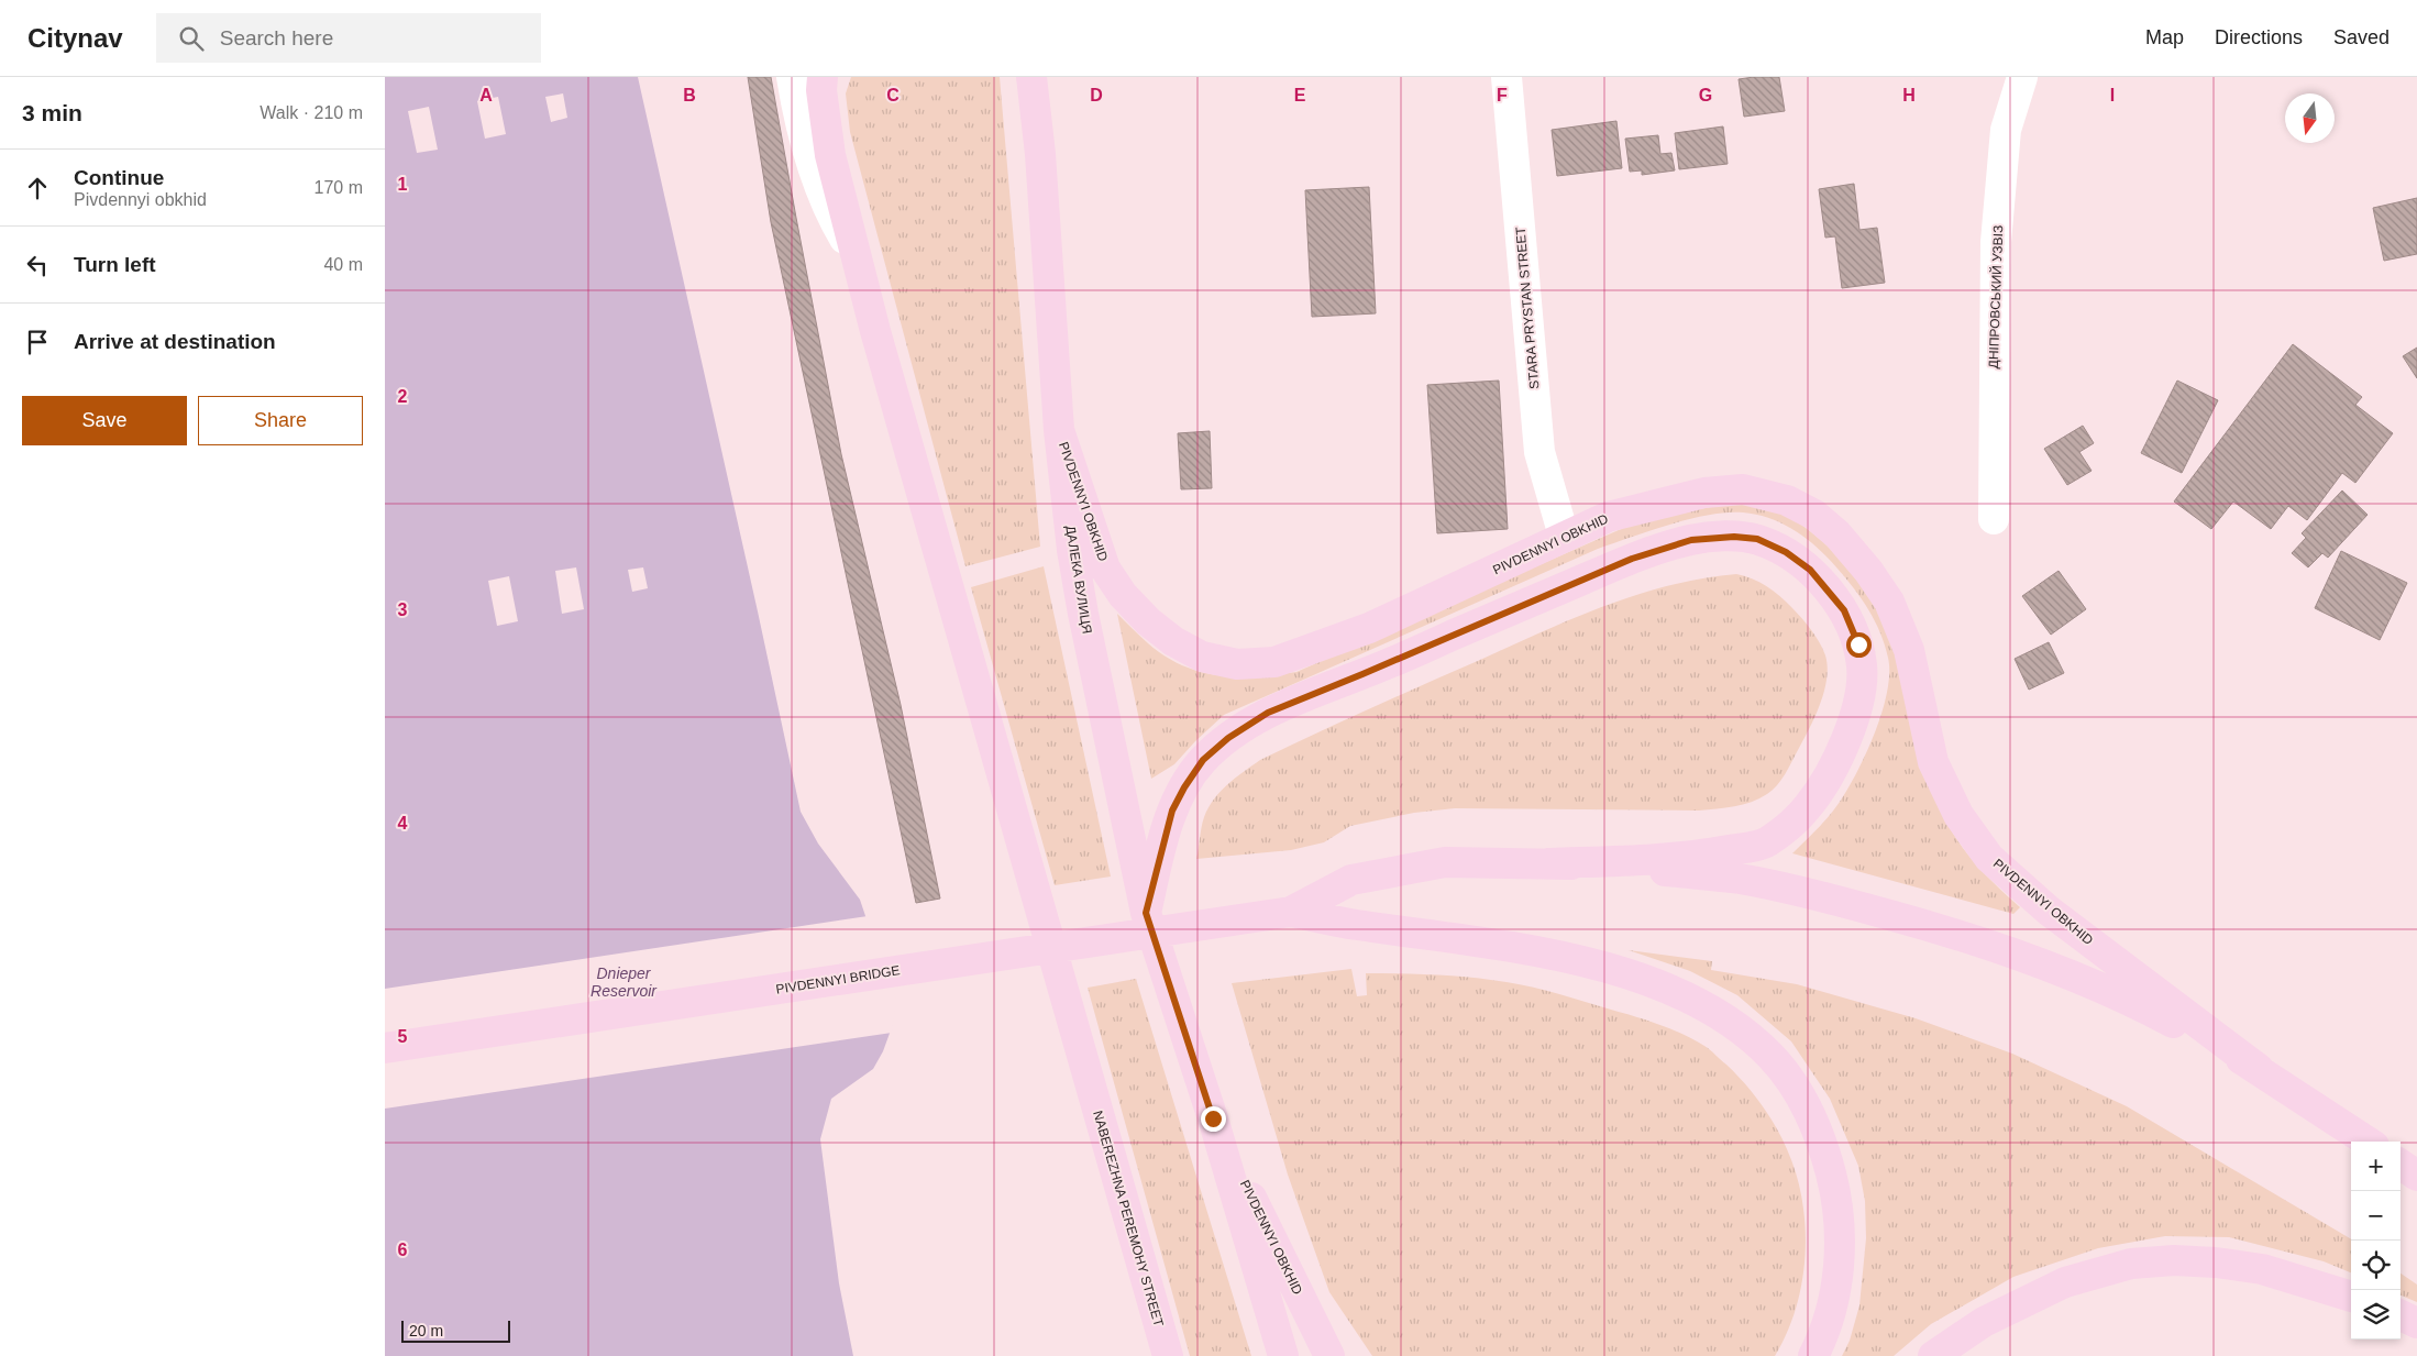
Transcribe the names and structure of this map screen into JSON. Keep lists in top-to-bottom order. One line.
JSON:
{"streets":{"main road":["PIVDENNYI OBKHID","ДАЛЕКА ВУЛИЦЯ","PIVDENNYI BRIDGE","NABEREZHNA PEREMOHY STREET"],"street":["ДНІПРОВСЬКИЙ УЗВІЗ","STARA PRYSTAN STREET"]},"crossings":[["STARA PRYSTAN STREET","PIVDENNYI OBKHID"],["PIVDENNYI OBKHID","ДАЛЕКА ВУЛИЦЯ"],["PIVDENNYI OBKHID","PIVDENNYI BRIDGE"]],"water":["Dnieper Reservoir"],"scale_bar":"20 m","north":"bottom","page":{"header":"Citynav","search":"Search here","nav":["Map","Directions","Saved"],"heading":["3 min","Walk · 210 m"],"list":[["Continue","Pivdennyi obkhid","170 m"],["Turn left","40 m"],"Arrive at destination"],"buttons":["Save","Share"],"map_buttons":["+","−"],"scale":"20 m"},"grid":{"columns":["A","B","C","D","E","F","G","H","I"],"rows":["1","2","3","4","5","6"]}}
